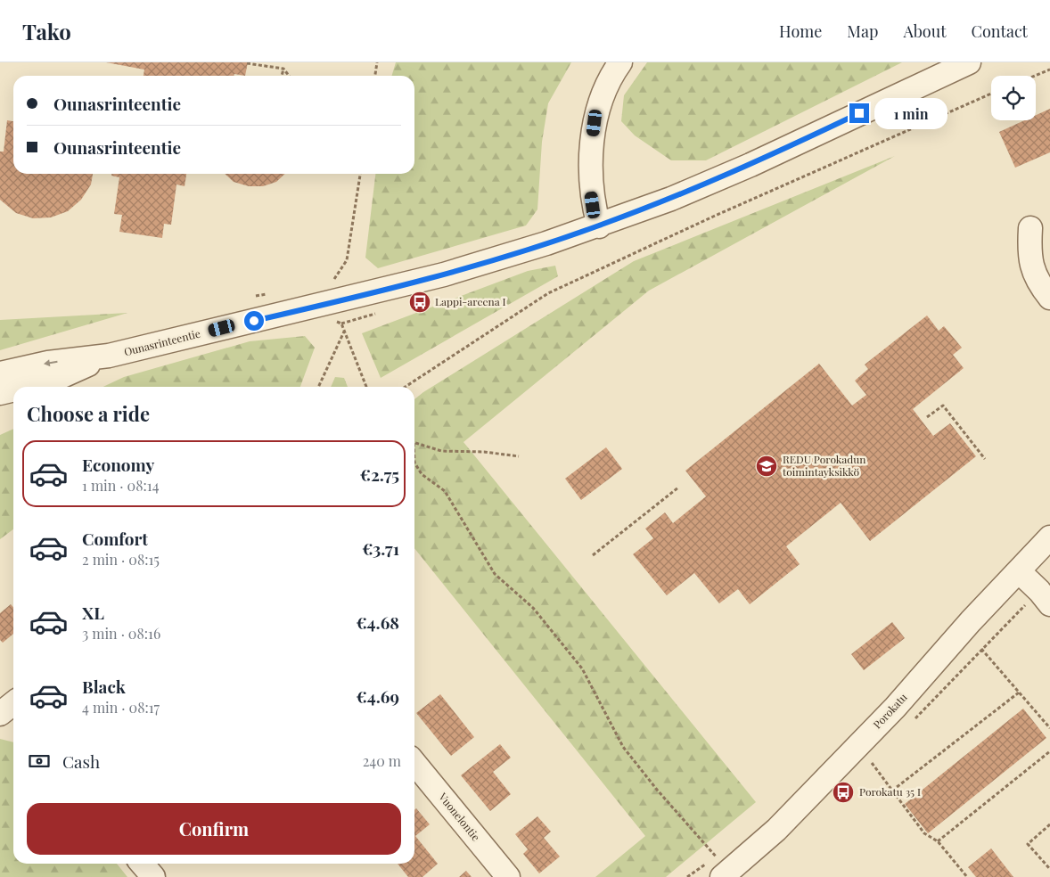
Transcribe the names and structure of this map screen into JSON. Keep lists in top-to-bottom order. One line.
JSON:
{"streets":{"street":["Ounasrinteentie","Porokatu","Vuonelontie"]},"places":{"bus stop":["Lappi-areena I","Porokatu 35 I"],"school or university":["REDU Porokadun toimintayksikkö"]},"page":{"header":"Tako","nav":["Home","Map","About","Contact"],"banner":["Ounasrinteentie","Ounasrinteentie"],"bubble":"1 min","heading":"Choose a ride","list":[{"name":"Economy","note":"1 min · 08:14","value":"€2.75"},{"name":"Comfort","note":"2 min · 08:15","value":"€3.71"},{"name":"XL","note":"3 min · 08:16","value":"€4.68"},{"name":"Black","note":"4 min · 08:17","value":"€4.69"}],"pay":["Cash","240 m"],"buttons":"Confirm"}}
